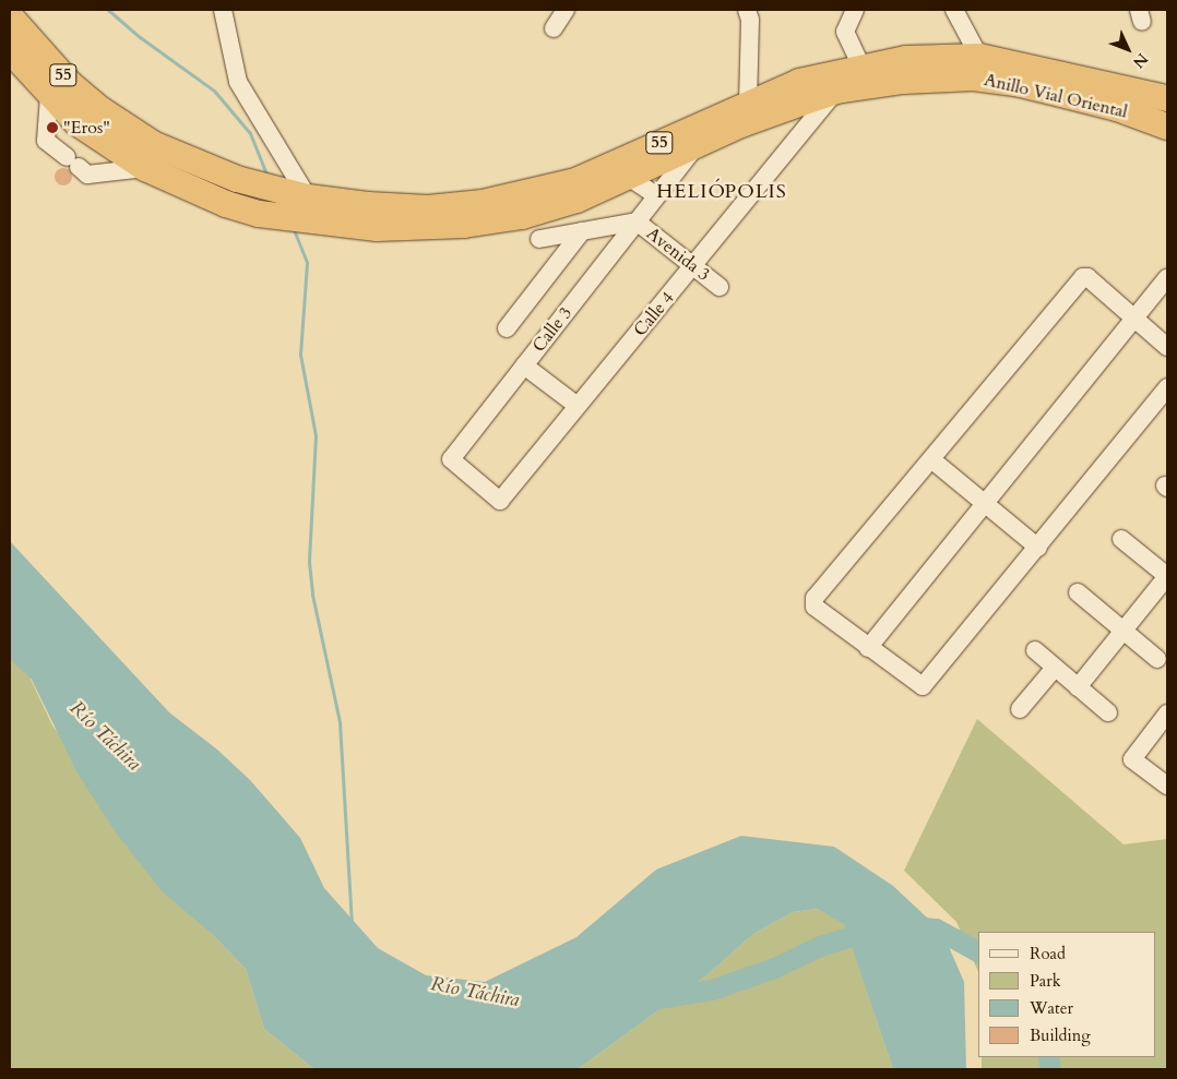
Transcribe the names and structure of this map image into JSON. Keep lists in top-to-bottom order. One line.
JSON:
{"streets":{"highway":["55","Anillo Vial Oriental"],"street":["Avenida 3","Calle 4","Calle 3"]},"crossings":[["Anillo Vial Oriental","Calle 4"],["Anillo Vial Oriental","Calle 3"],["Avenida 3","Calle 4"],["Avenida 3","Calle 3"],["Calle 4","Calle 3"]],"districts":["HELIÓPOLIS"],"water":["Río Táchira"],"places":["\"Eros\""],"legend":["Road","Park","Water","Building"],"north":"bottom right"}
